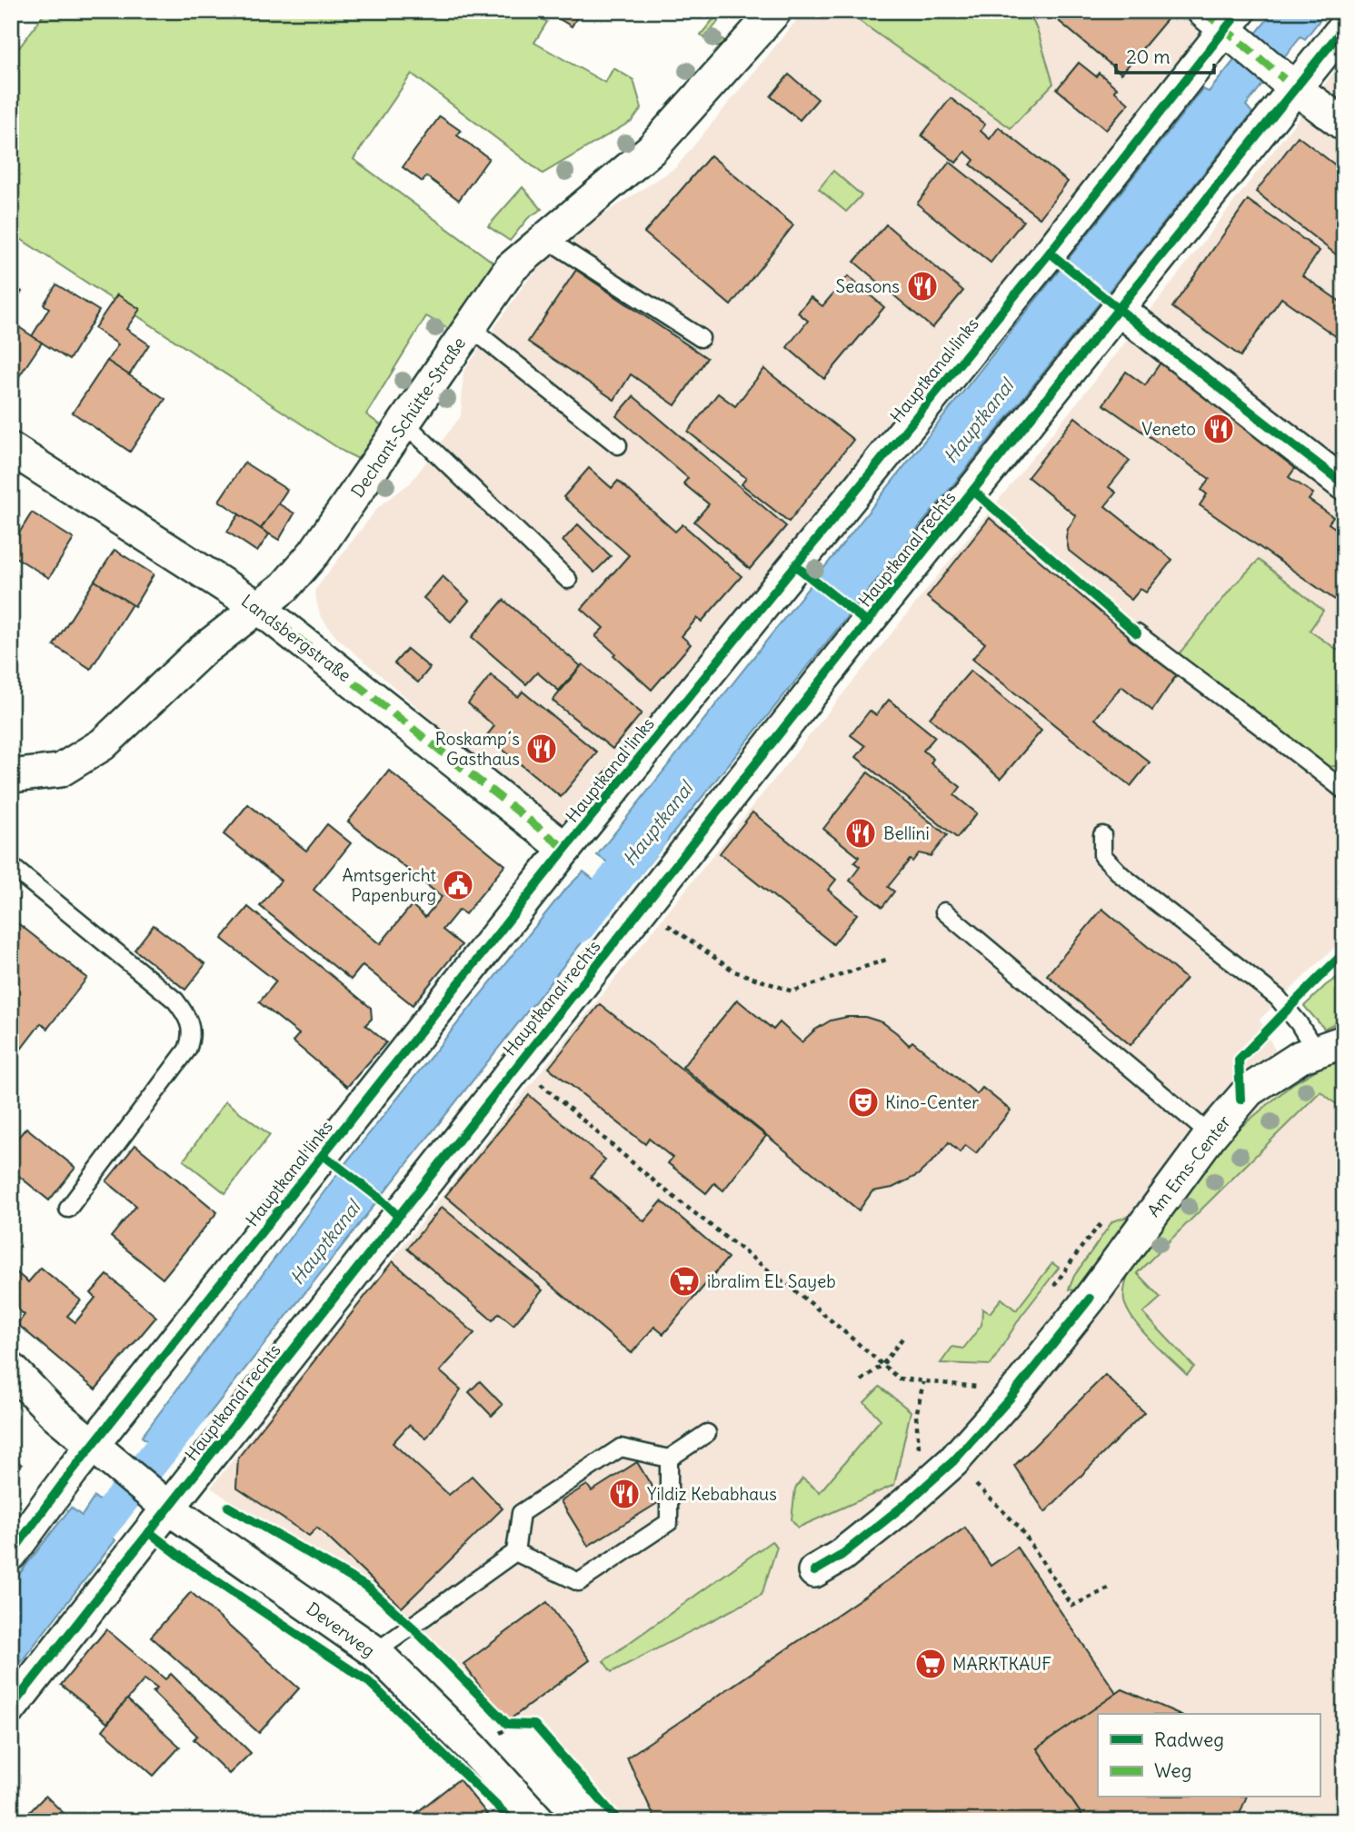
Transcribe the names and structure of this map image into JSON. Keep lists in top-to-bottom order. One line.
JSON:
{"streets":{"street":["Hauptkanal links","Dechant-Schütte-Straße","Hauptkanal rechts","Landsbergstraße","Am Ems-Center","Deverweg"]},"crossings":[["Hauptkanal links","Landsbergstraße"],["Hauptkanal links","Deverweg"],["Dechant-Schütte-Straße","Landsbergstraße"],["Hauptkanal rechts","Deverweg"]],"water":["Hauptkanal"],"places":{"restaurant":["Seasons","Veneto","Roskamp´s Gasthaus","Bellini","Yildiz Kebabhaus"],"public building":["Amtsgericht Papenburg"],"theatre":["Kino-Center"],"supermarket":["ibralim EL Sayeb","MARKTKAUF"]},"legend":["Radweg","Weg"],"scale_bar":"20 m"}
